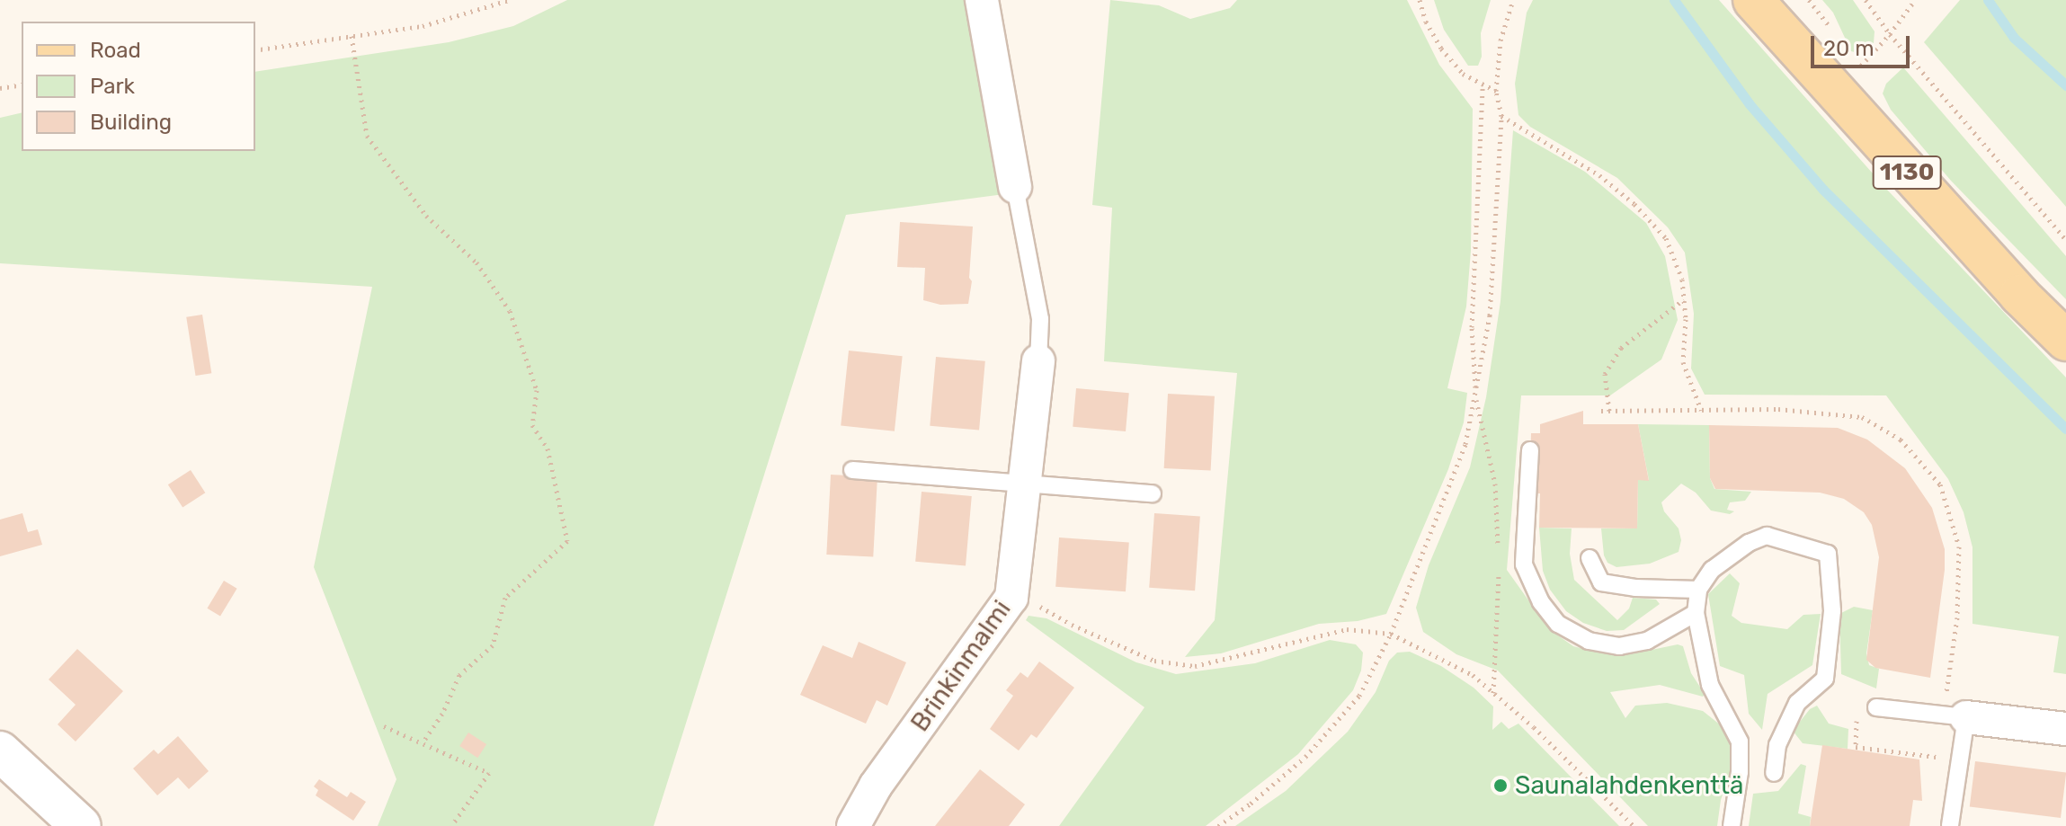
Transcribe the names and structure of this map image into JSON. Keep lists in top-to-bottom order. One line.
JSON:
{"streets":{"main road":["1130"],"street":["Brinkinmalmi"]},"places":["Saunalahdenkenttä"],"legend":["Road","Park","Building"],"scale_bar":"20 m"}
